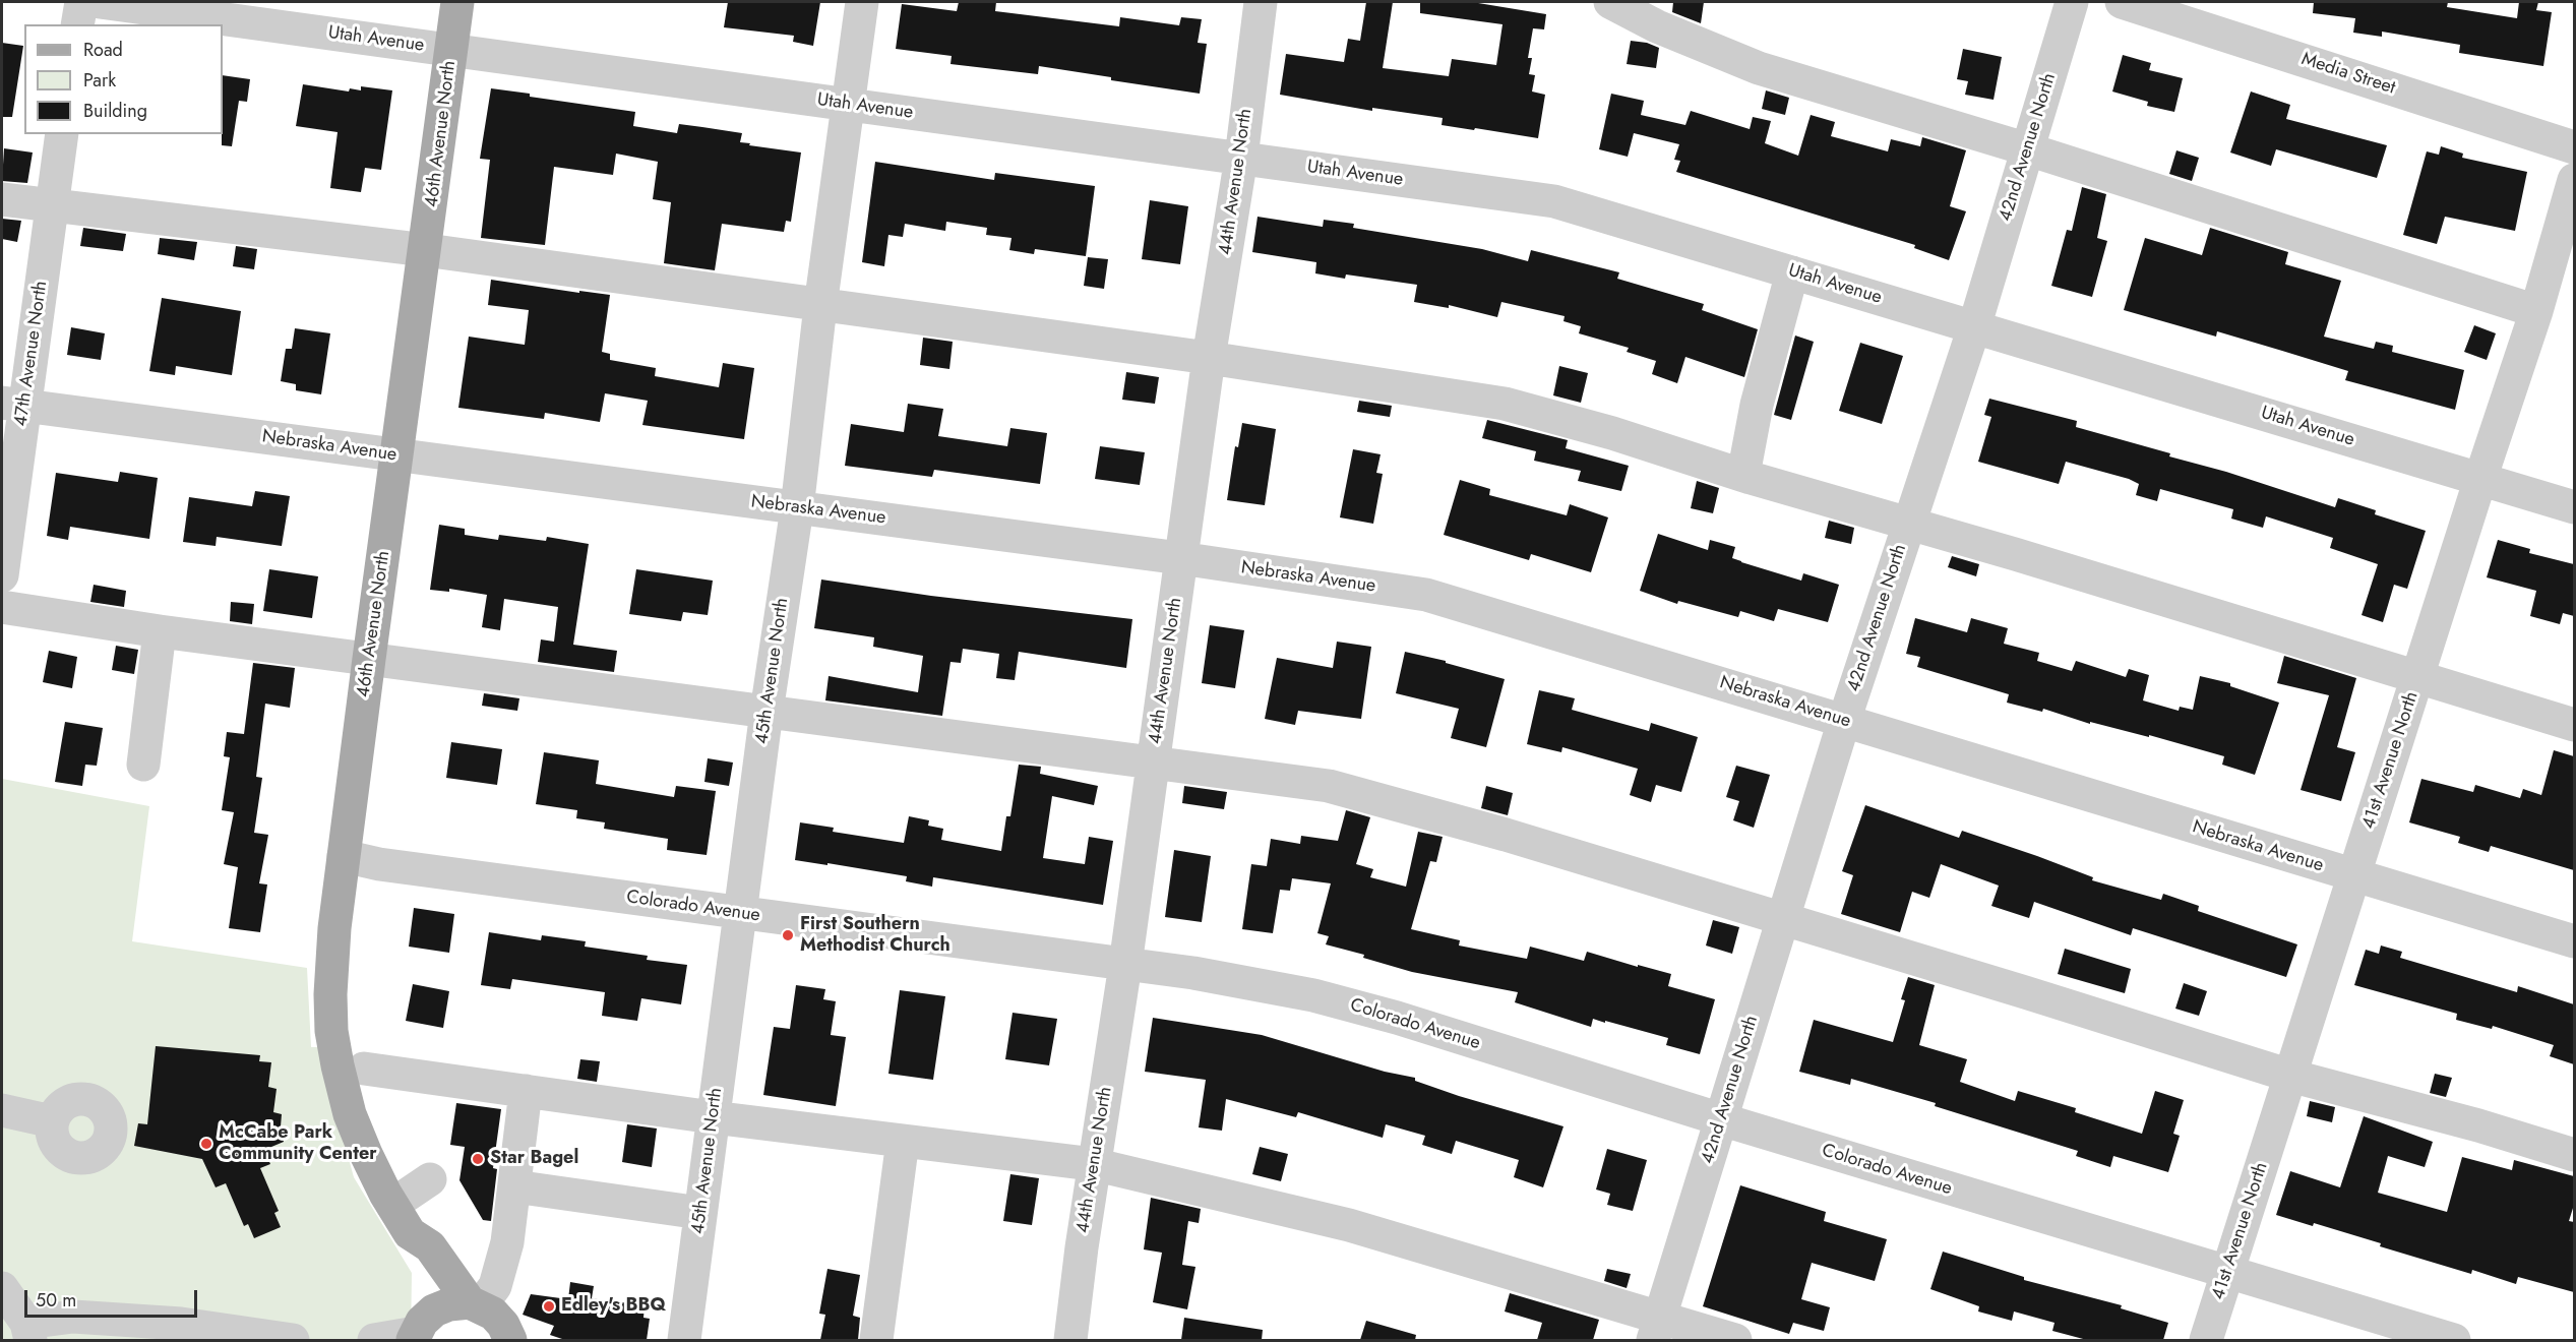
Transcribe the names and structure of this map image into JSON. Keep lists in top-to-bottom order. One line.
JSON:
{"streets":{"main road":["46th Avenue North"],"street":["Utah Avenue","Media Street","42nd Avenue North","44th Avenue North","47th Avenue North","Nebraska Avenue","45th Avenue North","41st Avenue North","Colorado Avenue"]},"crossings":[["Utah Avenue","46th Avenue North"],["Utah Avenue","42nd Avenue North"],["Utah Avenue","44th Avenue North"],["Utah Avenue","45th Avenue North"],["Utah Avenue","41st Avenue North"],["46th Avenue North","Nebraska Avenue"],["46th Avenue North","Colorado Avenue"],["42nd Avenue North","Nebraska Avenue"],["42nd Avenue North","Colorado Avenue"],["44th Avenue North","Nebraska Avenue"],["44th Avenue North","Colorado Avenue"],["47th Avenue North","Nebraska Avenue"],["Nebraska Avenue","45th Avenue North"],["Nebraska Avenue","41st Avenue North"],["45th Avenue North","Colorado Avenue"],["41st Avenue North","Colorado Avenue"]],"places":["First Southern Methodist Church","McCabe Park Community Center","Star Bagel","Edley's BBQ"],"legend":["Road","Park","Building"],"scale_bar":"50 m"}
